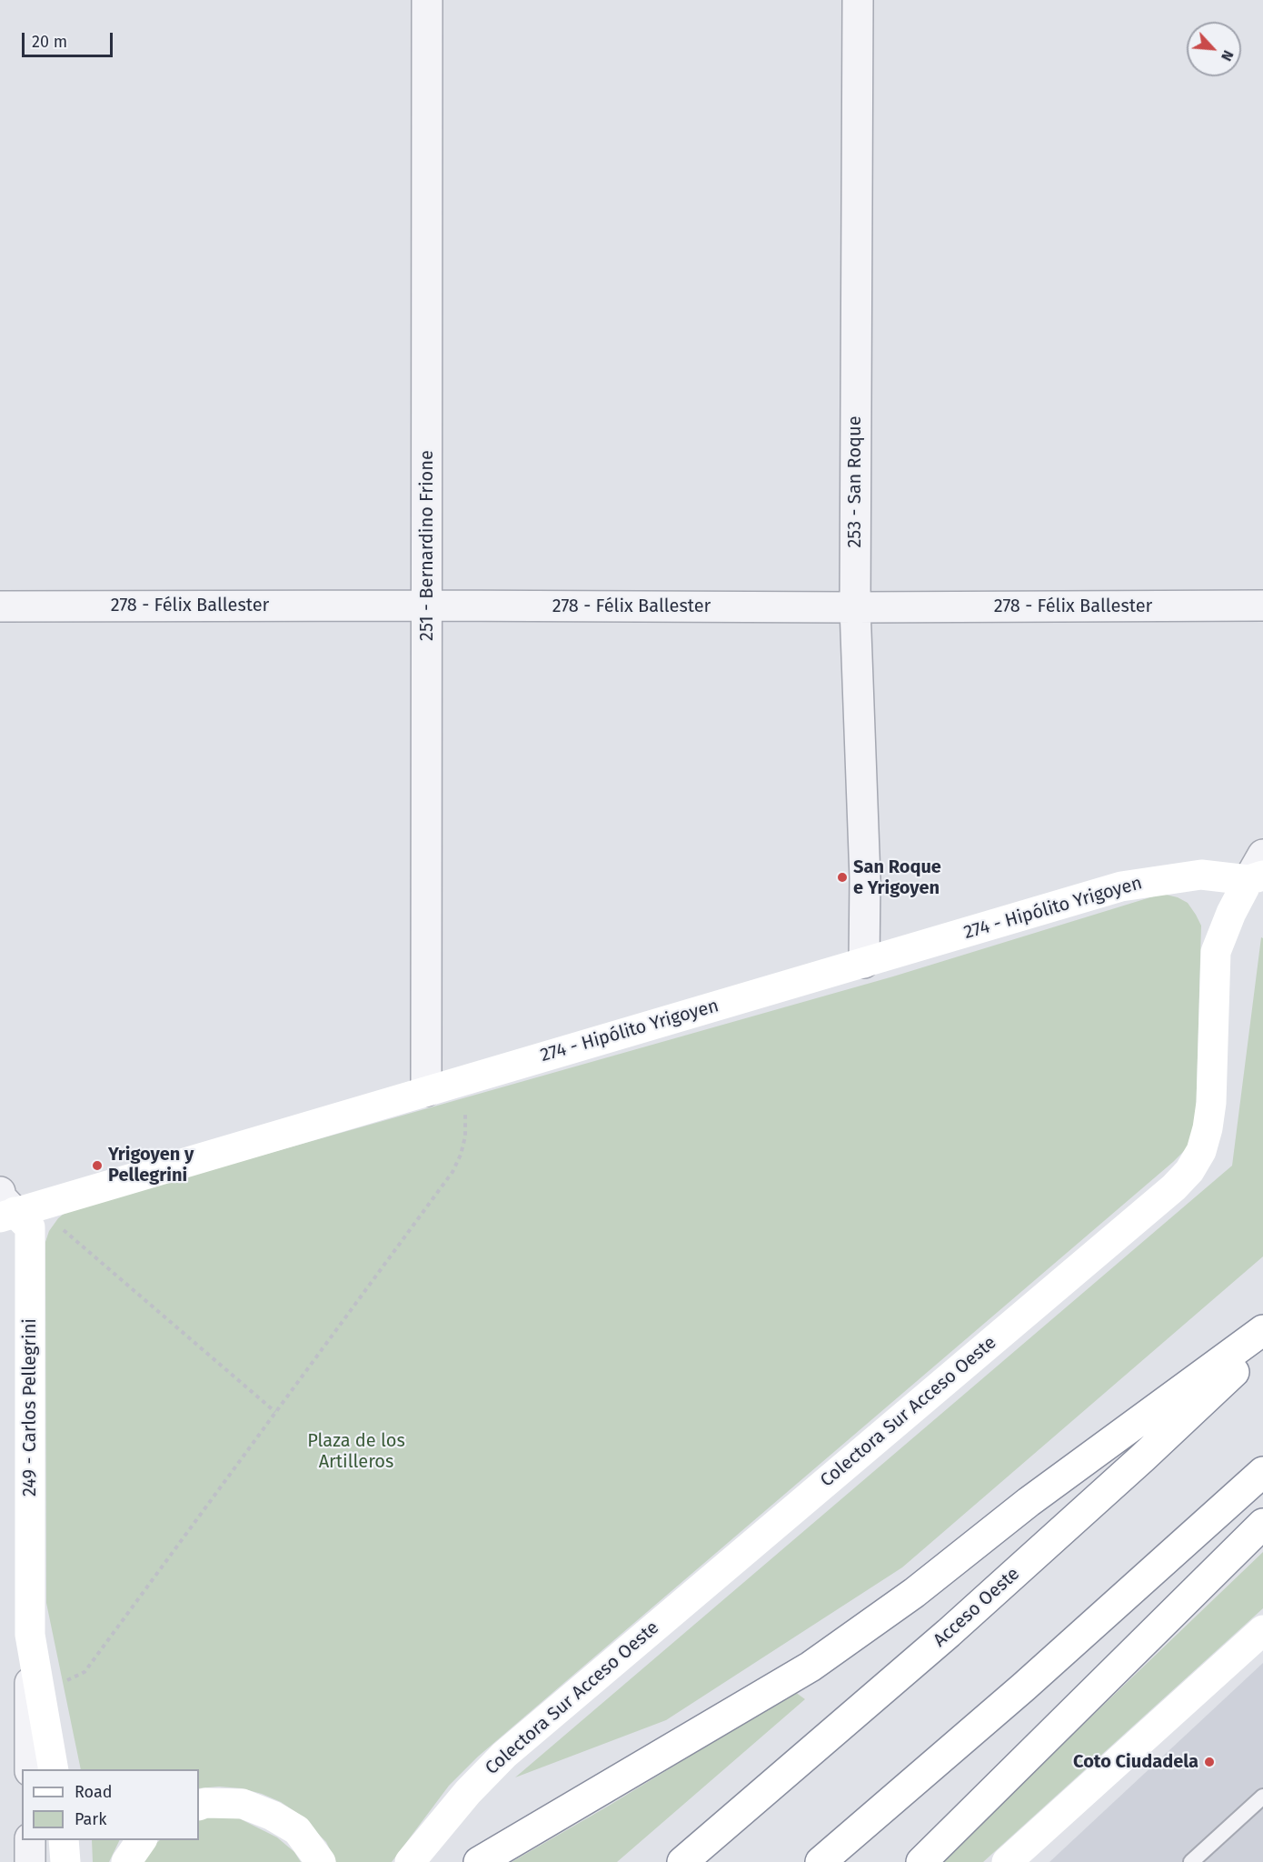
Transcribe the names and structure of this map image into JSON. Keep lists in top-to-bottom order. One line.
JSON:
{"streets":{"main road":["274 - Hipólito Yrigoyen","249 - Carlos Pellegrini","Colectora Sur Acceso Oeste","Acceso Oeste"],"street":["253 - San Roque","251 - Bernardino Frione","278 - Félix Ballester"]},"crossings":[["253 - San Roque","278 - Félix Ballester"],["253 - San Roque","274 - Hipólito Yrigoyen"],["251 - Bernardino Frione","278 - Félix Ballester"],["251 - Bernardino Frione","274 - Hipólito Yrigoyen"],["274 - Hipólito Yrigoyen","249 - Carlos Pellegrini"],["274 - Hipólito Yrigoyen","Colectora Sur Acceso Oeste"]],"parks":["Plaza de los Artilleros"],"places":["San Roque e Yrigoyen","Yrigoyen y Pellegrini","Coto Ciudadela"],"legend":["Road","Park"],"scale_bar":"20 m","north":"bottom right"}
